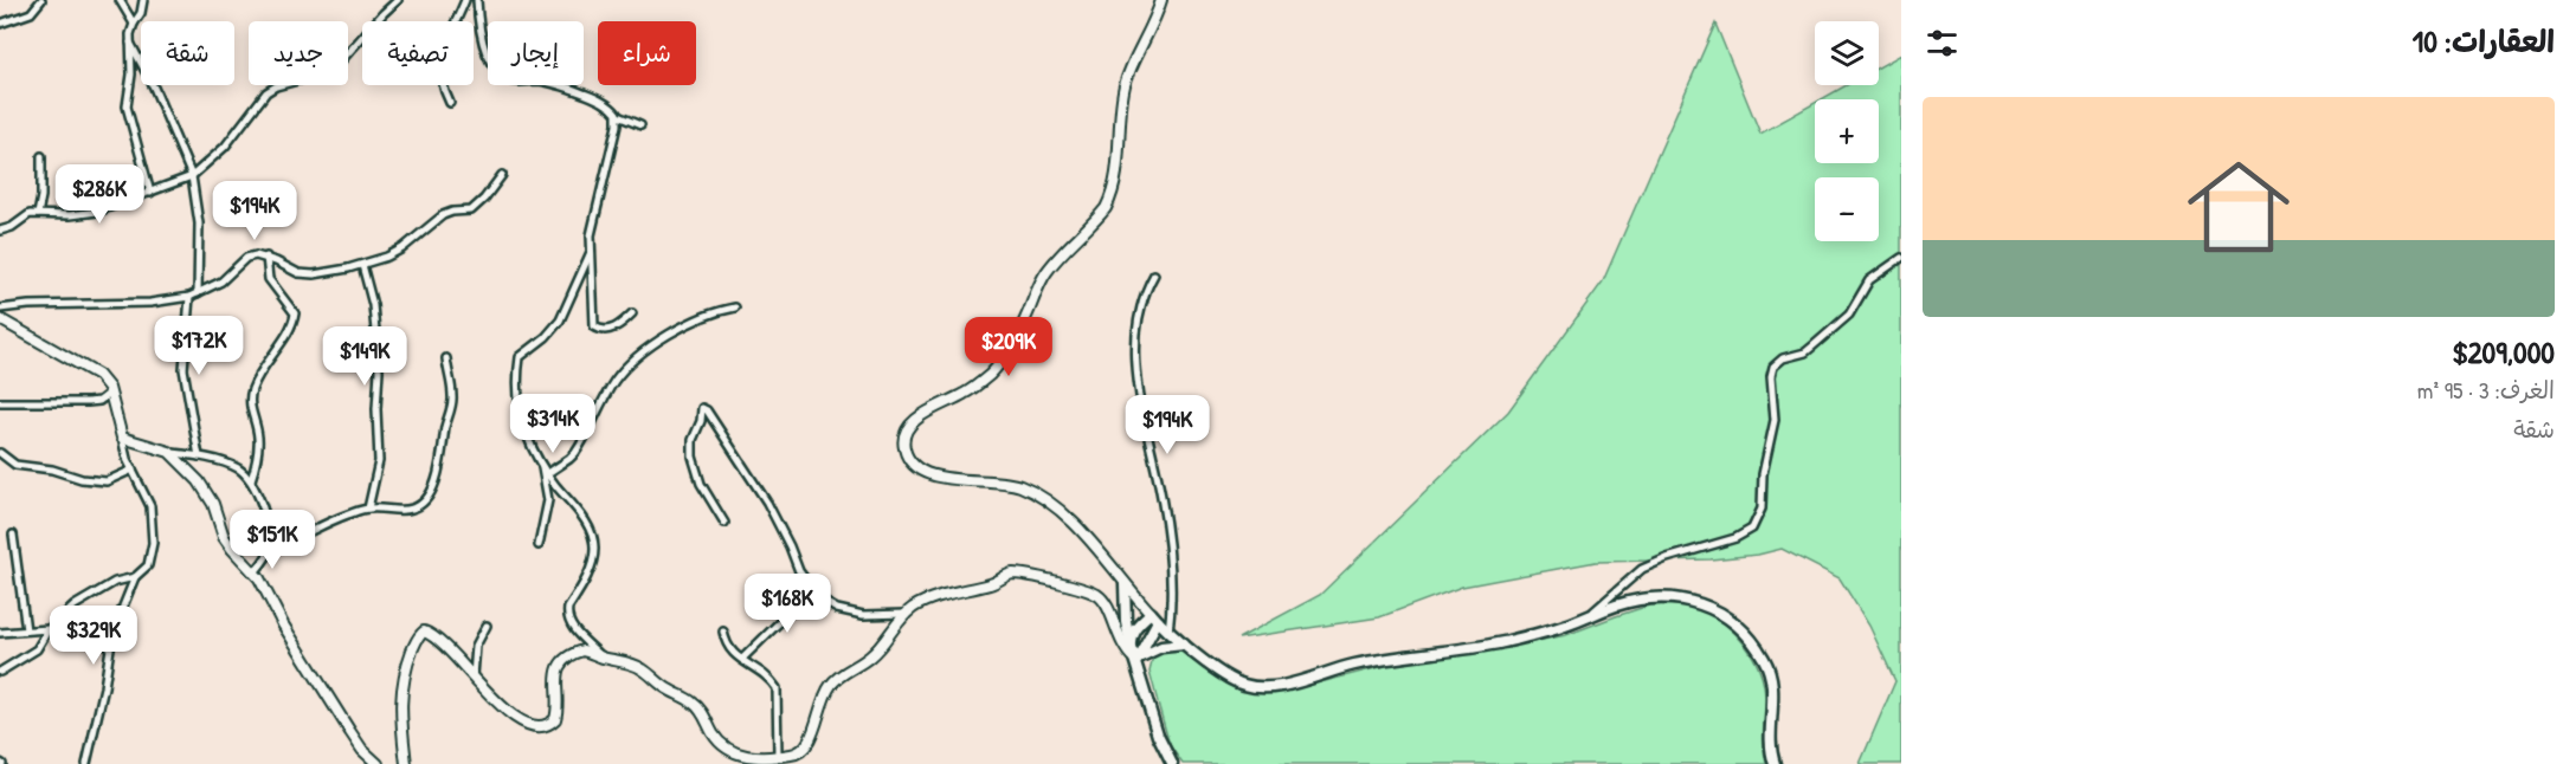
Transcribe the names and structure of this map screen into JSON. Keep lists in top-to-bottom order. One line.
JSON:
{"page":{"heading":"العقارات: 10","map_buttons":["+","−"],"chip":["شراء","إيجار","تصفية","جديد","شقة"],"list":[{"name":"$209,000","note":"الغرف: 3 · 95 m² · شقة"}],"price":["$286K","$194K","$172K","$209K","$149K","$314K","$194K","$151K","$168K","$329K"]}}
